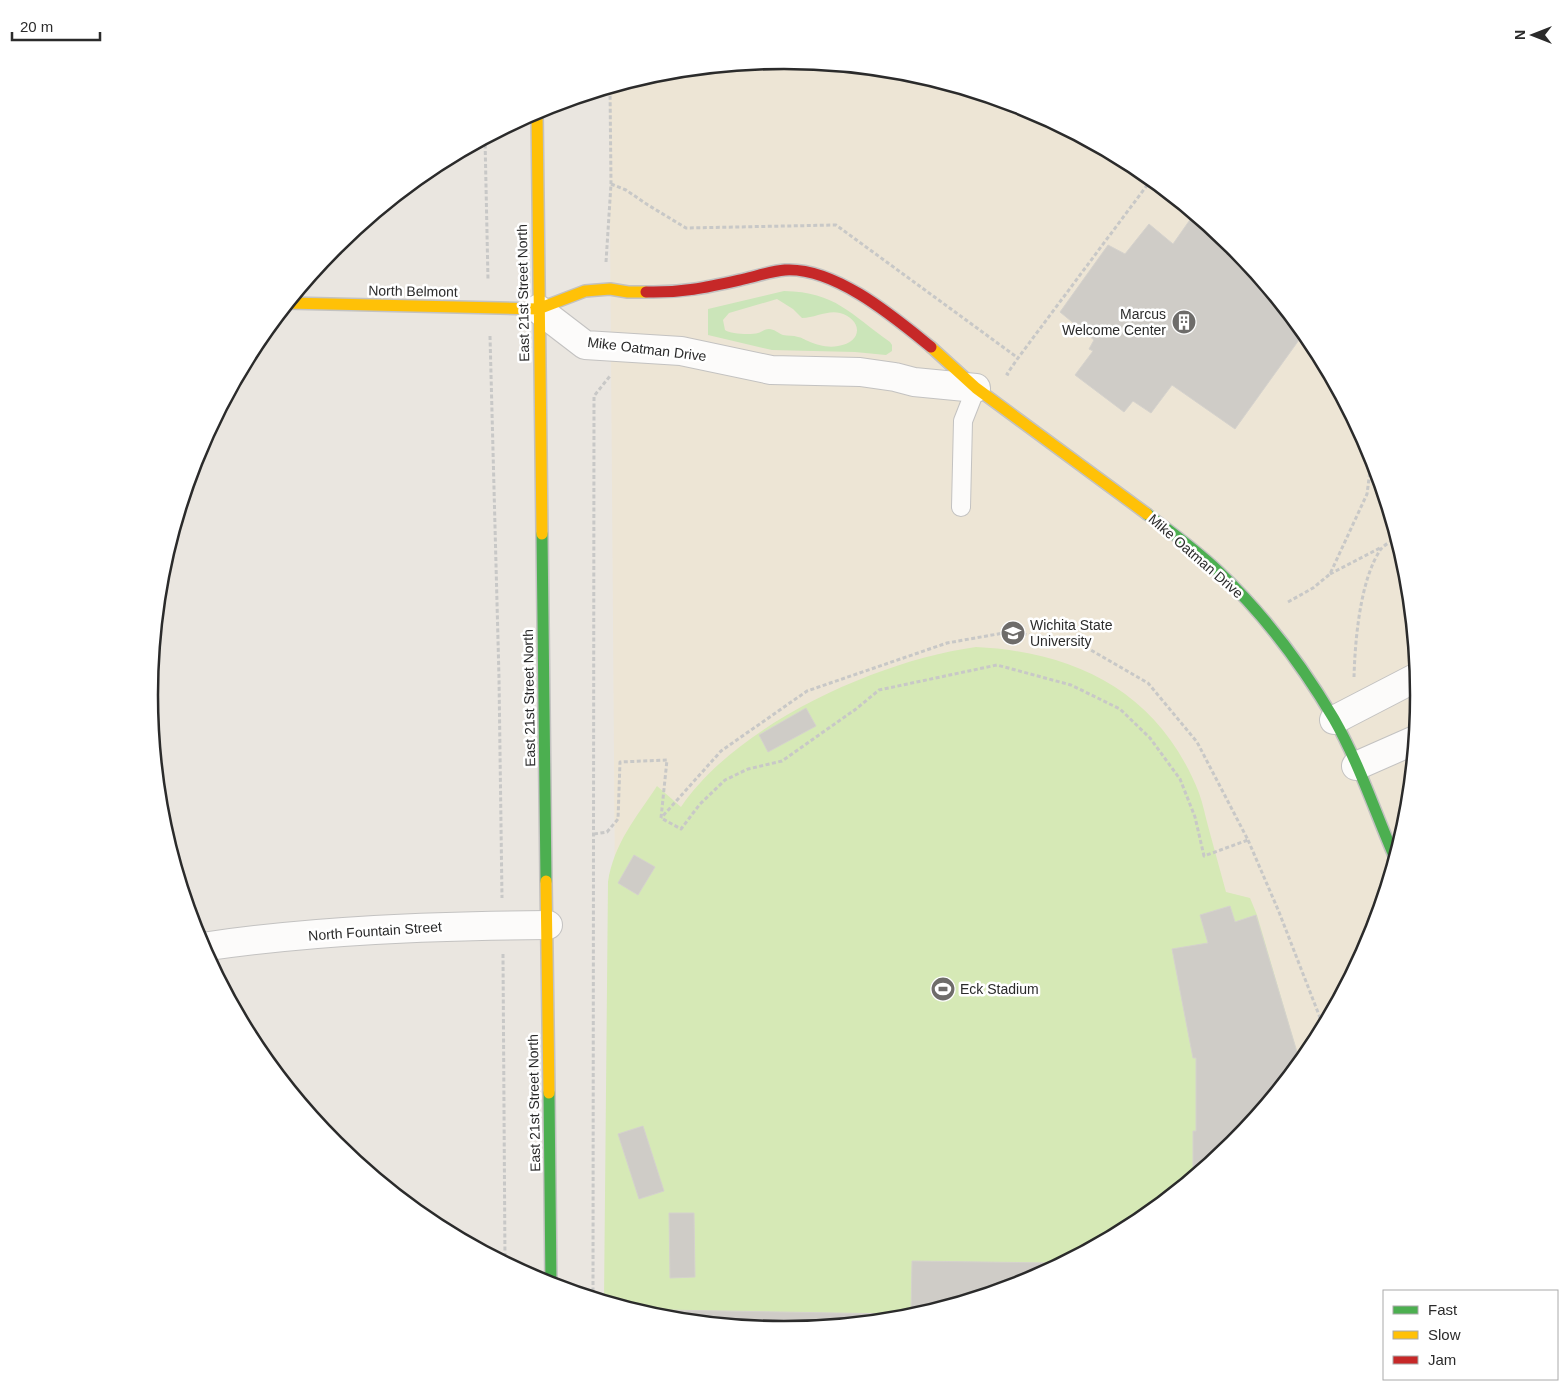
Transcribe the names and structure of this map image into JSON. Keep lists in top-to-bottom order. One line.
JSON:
{"streets":{"street":["North Belmont","East 21st Street North","Mike Oatman Drive","North Fountain Street"]},"crossings":[["North Belmont","East 21st Street North"],["North Belmont","Mike Oatman Drive"],["East 21st Street North","Mike Oatman Drive"],["East 21st Street North","North Fountain Street"]],"places":{"building":["Marcus Welcome Center"],"school or university":["Wichita State University"],"sports":["Eck Stadium"]},"legend":["Fast","Slow","Jam"],"scale_bar":"20 m","north":"left"}
